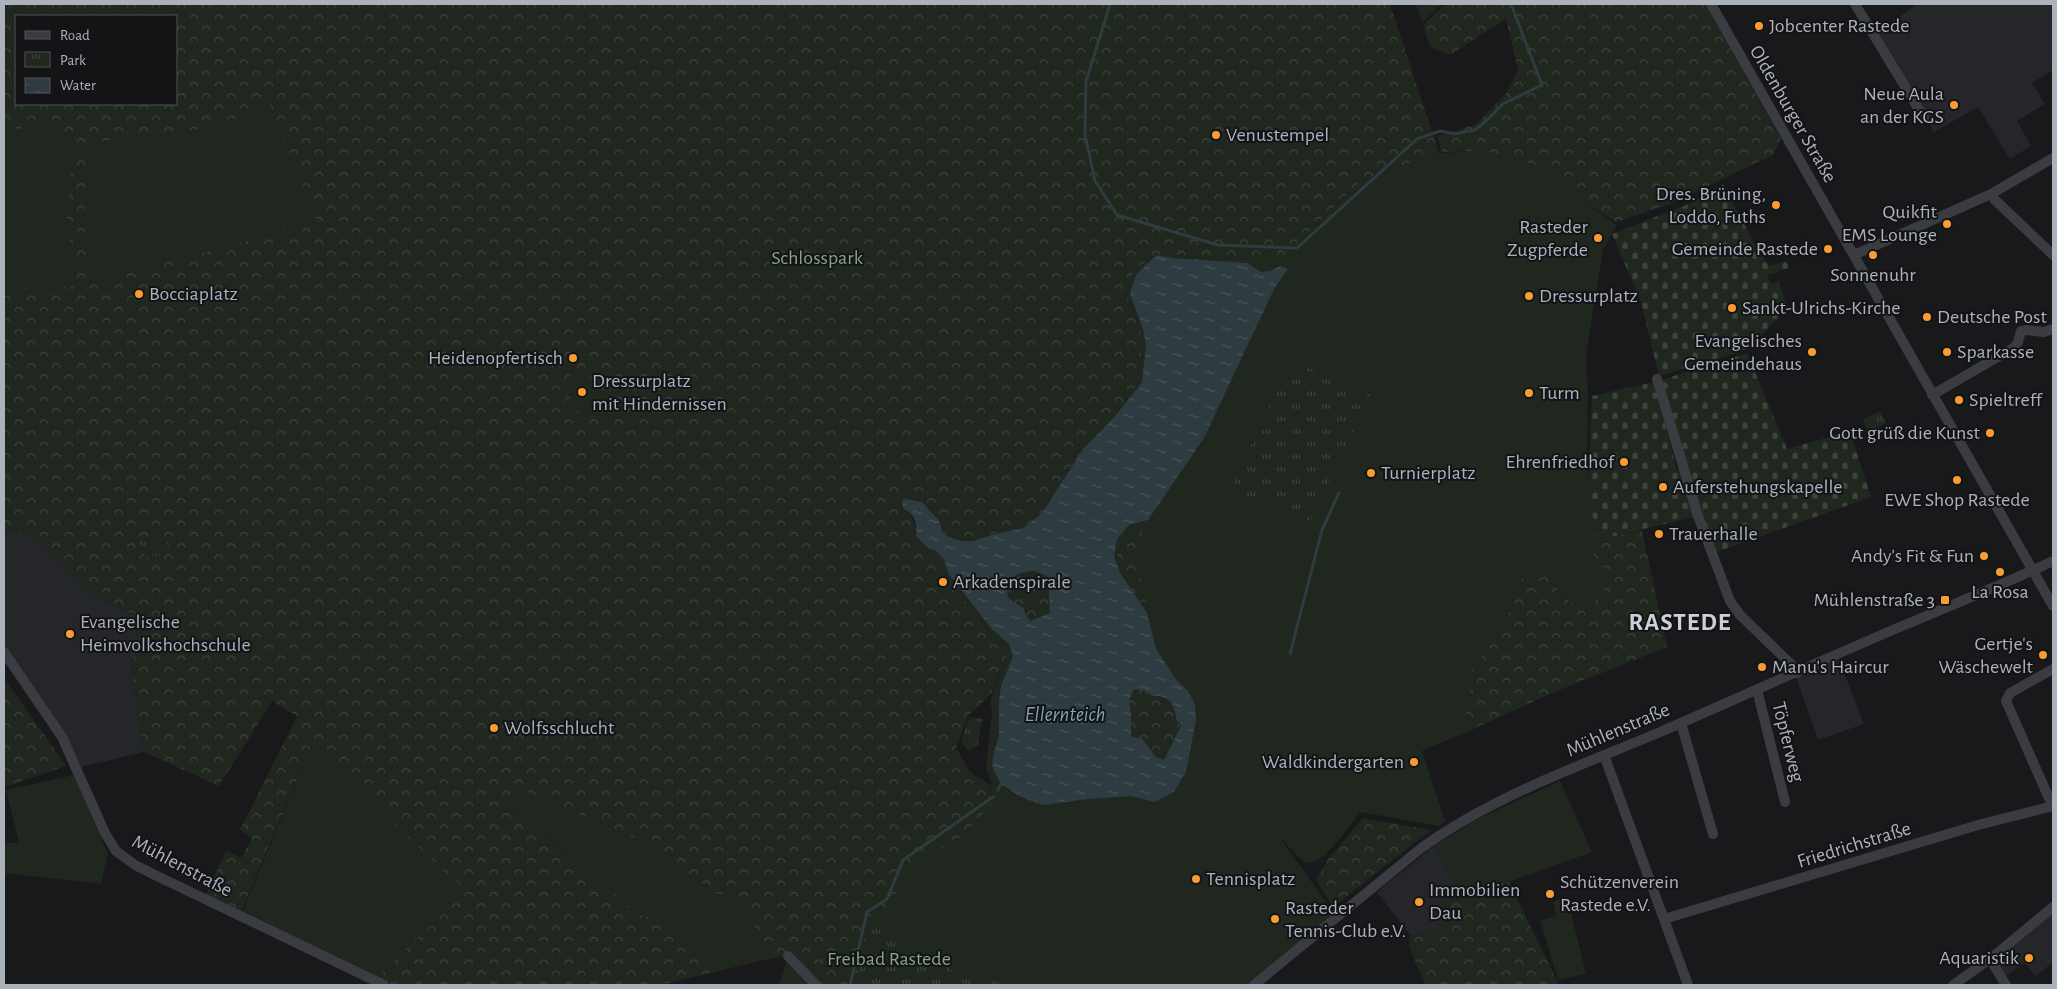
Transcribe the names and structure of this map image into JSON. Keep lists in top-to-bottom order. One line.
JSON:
{"streets":{"street":["Oldenburger Straße","Mühlenstraße","Töpferweg","Friedrichstraße"]},"crossings":[["Oldenburger Straße","Mühlenstraße"],["Mühlenstraße","Töpferweg"]],"districts":["RASTEDE"],"water":["Ellernteich"],"parks":["Schlosspark","Freibad Rastede"],"places":{"other":["Jobcenter Rastede","Neue Aula an der KGS","Venustempel","Dres. Brüning, Loddo, Fuths","Quikfit EMS Lounge","Rasteder Zugpferde","Gemeinde Rastede","Sonnenuhr","Bocciaplatz","Dressurplatz","Sankt-Ulrichs-Kirche","Deutsche Post","Evangelisches Gemeindehaus","Sparkasse","Heidenopfertisch","Dressurplatz mit Hindernissen","Turm","Spieltreff","Gott grüß die Kunst","Ehrenfriedhof","Turnierplatz","EWE Shop Rastede","Auferstehungskapelle","Trauerhalle","Andy's Fit & Fun","La Rosa","Arkadenspirale","Evangelische Heimvolkshochschule","Gertje's Wäschewelt","Manu's Haircur","Wolfsschlucht","Waldkindergarten","Tennisplatz","Schützenverein Rastede e.V.","Immobilien Dau","Rasteder Tennis-Club e.V.","Aquaristik"],"transit":["Mühlenstraße 3"]},"legend":["Road","Park","Water"]}
